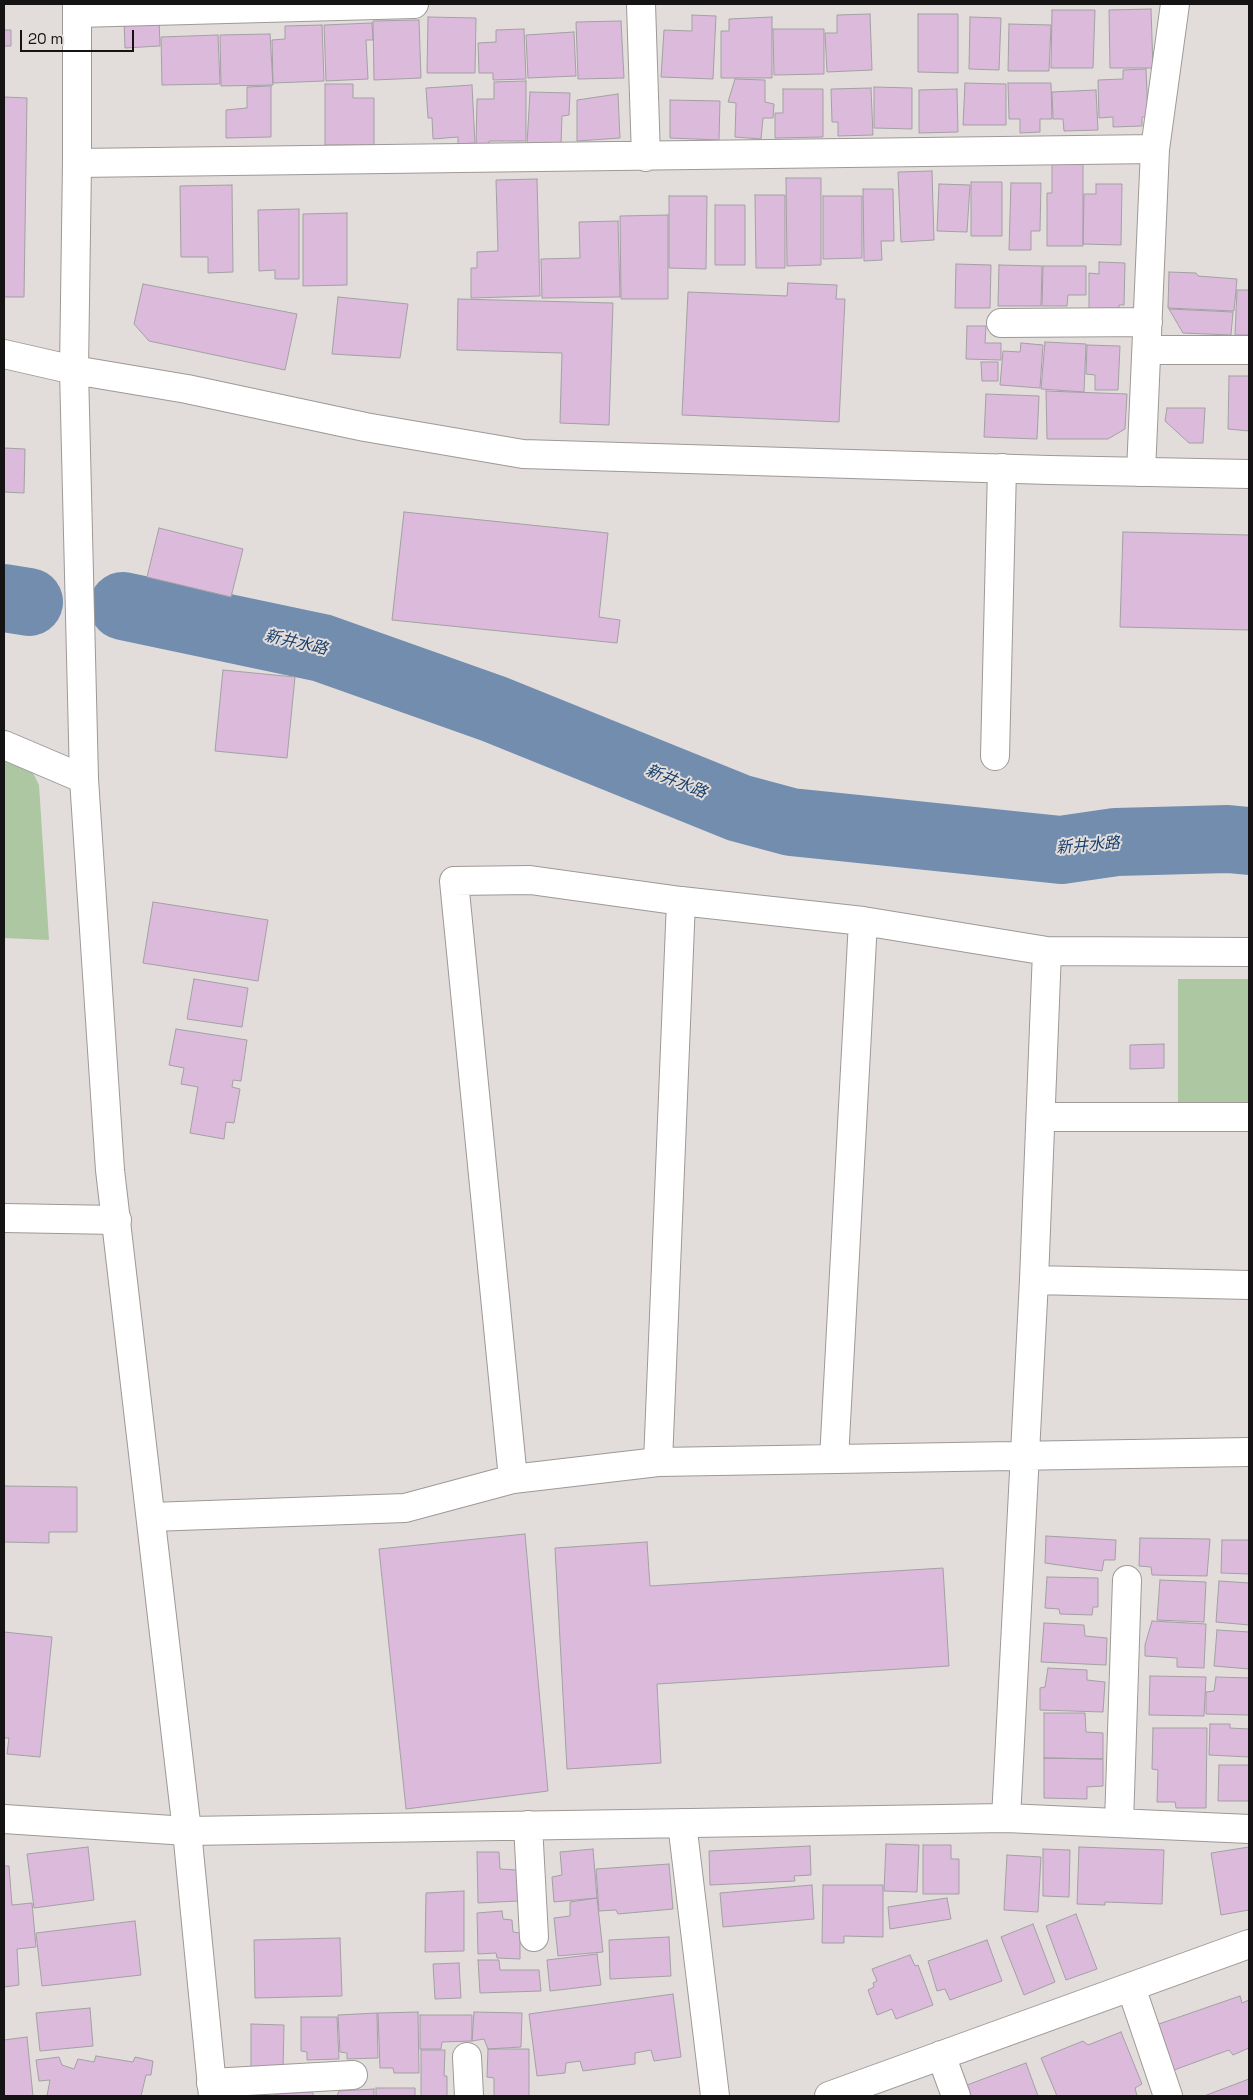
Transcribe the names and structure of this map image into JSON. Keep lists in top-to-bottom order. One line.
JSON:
{"water":["新井水路"],"scale_bar":"20 m"}
